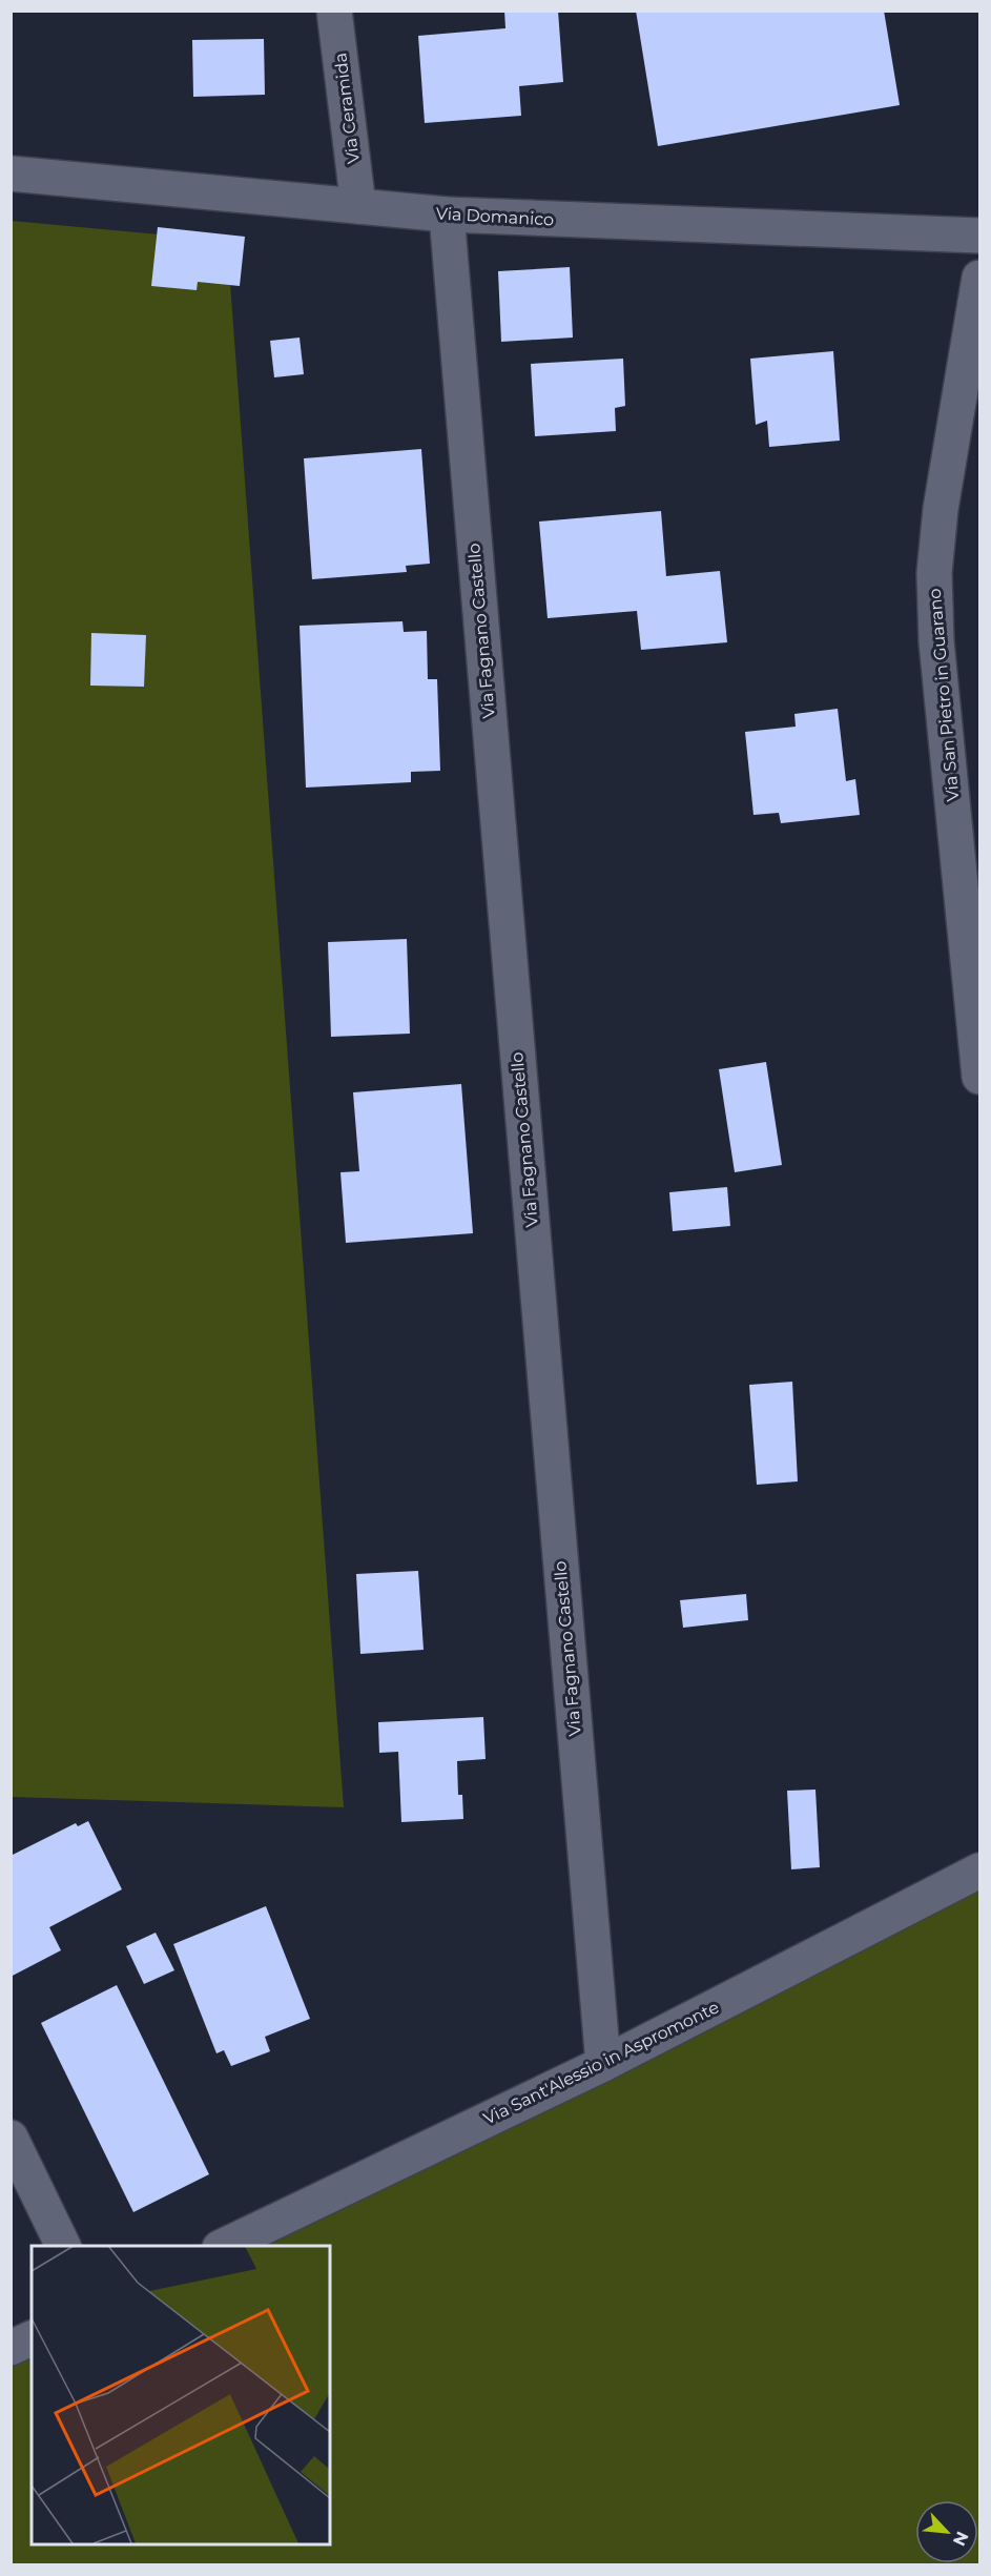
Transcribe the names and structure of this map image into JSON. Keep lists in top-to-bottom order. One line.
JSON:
{"streets":{"street":["Via Ceramida","Via Domanico","Via Fagnano Castello","Via San Pietro in Guarano","Via Sant'Alessio in Aspromonte"]},"crossings":[["Via Ceramida","Via Domanico"],["Via Domanico","Via Fagnano Castello"],["Via Fagnano Castello","Via Sant'Alessio in Aspromonte"]],"north":"bottom right"}
